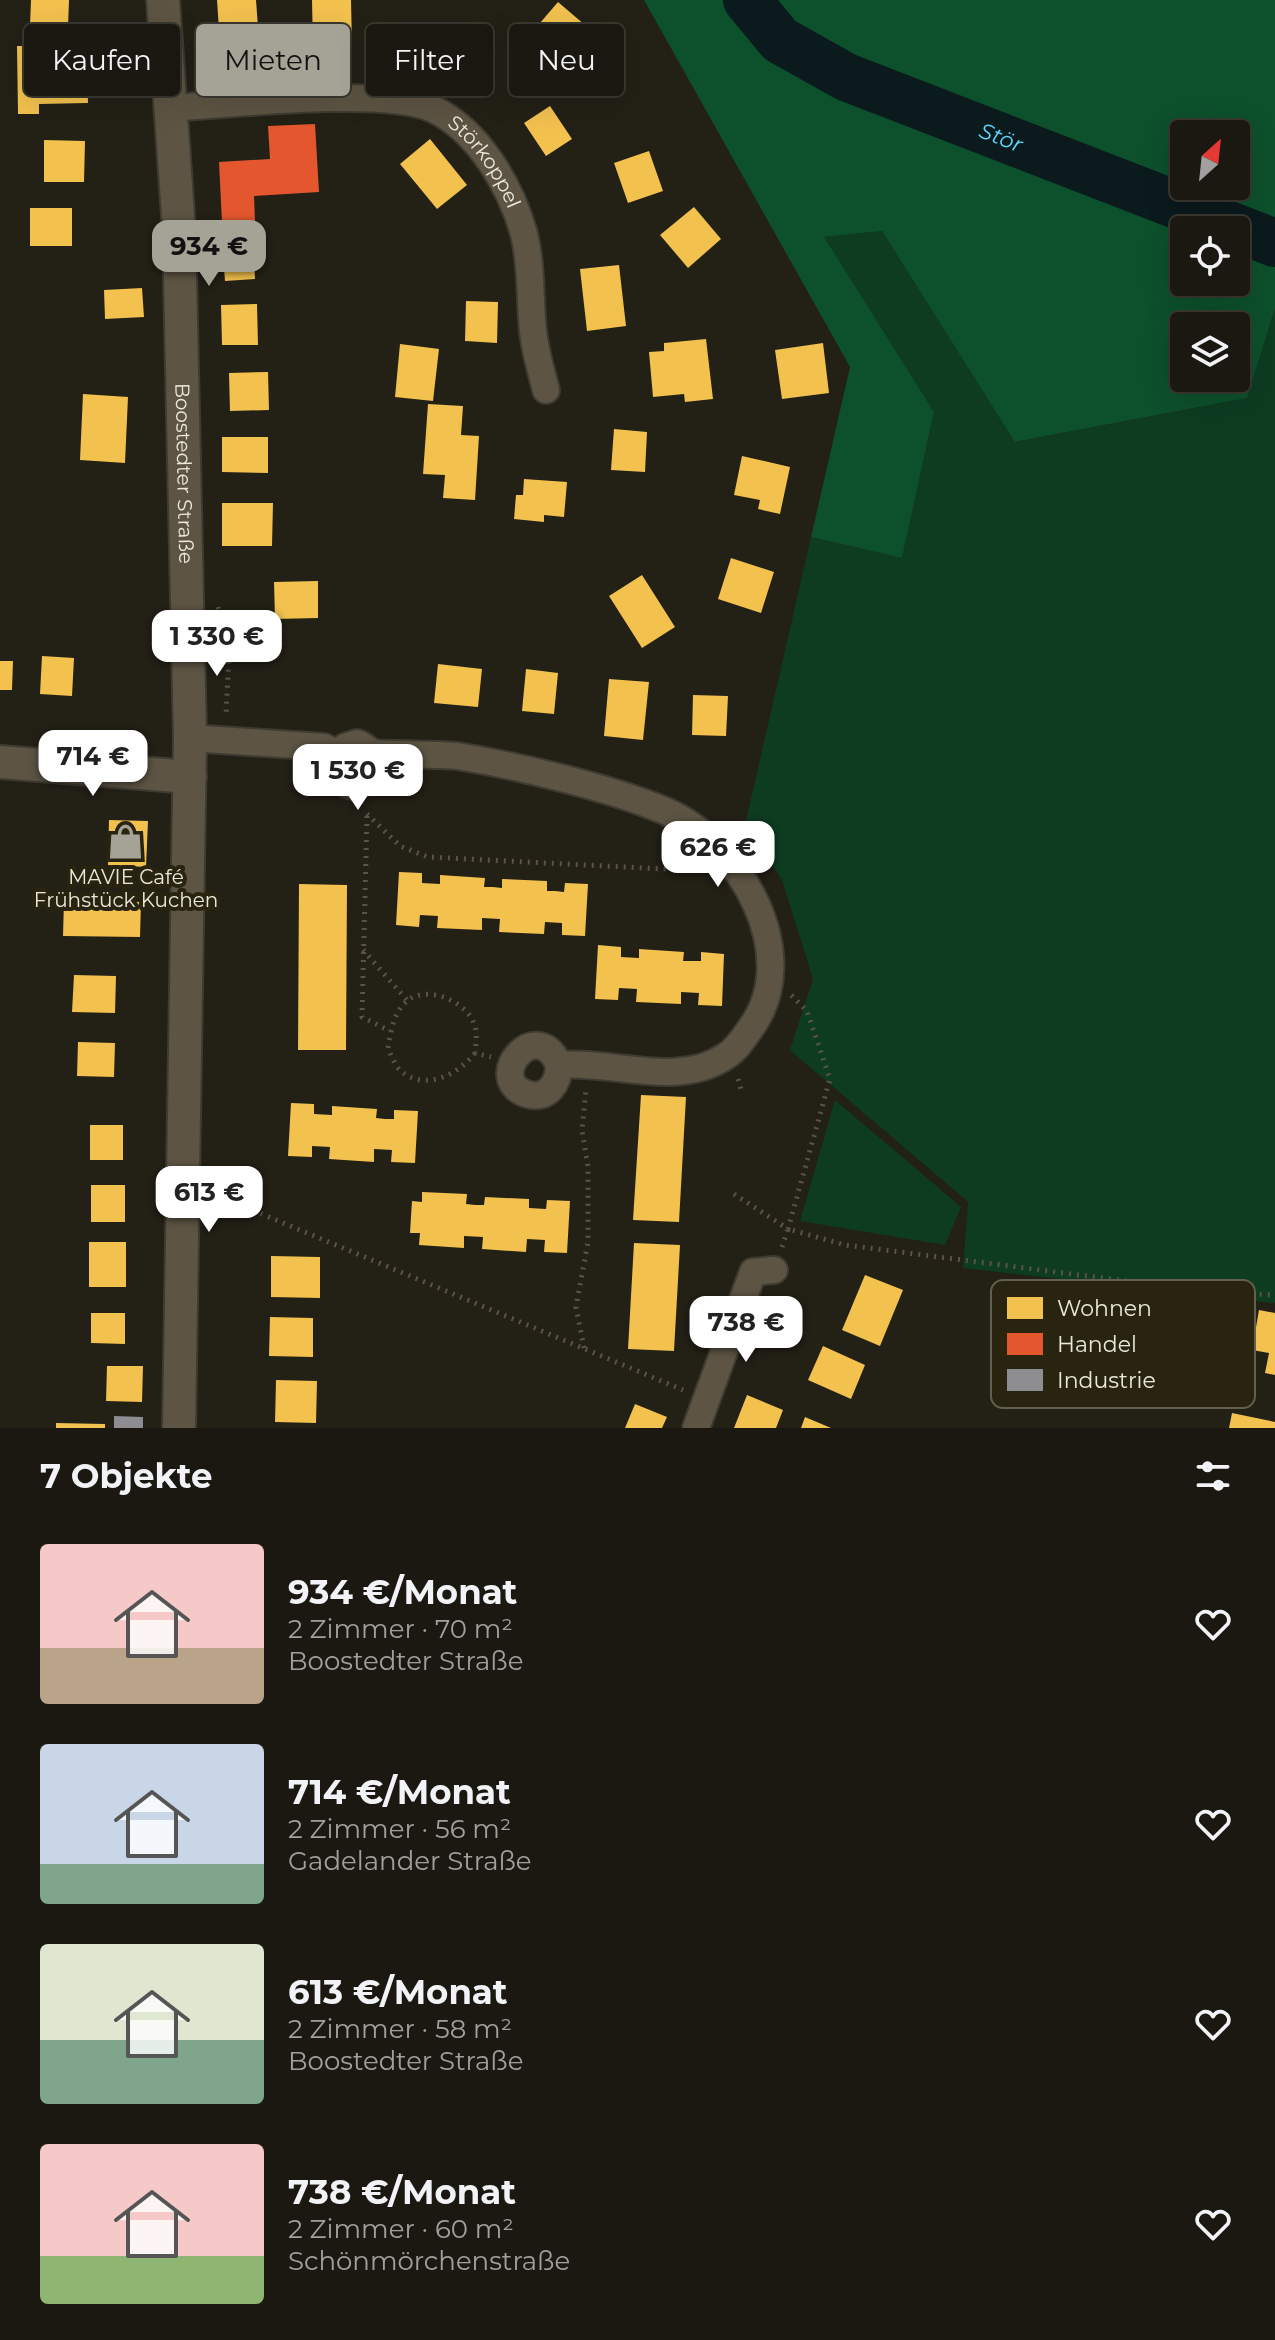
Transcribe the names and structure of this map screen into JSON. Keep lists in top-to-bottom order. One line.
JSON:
{"streets":{"street":["Störkoppel","Boostedter Straße"]},"crossings":[["Störkoppel","Boostedter Straße"]],"water":["Stör"],"places":{"shop":["MAVIE Café Frühstück Kuchen"]},"legend":["Wohnen","Handel","Industrie"],"north":"top right","page":{"chip":["Kaufen","Mieten","Filter","Neu"],"price":["934 €","1 330 €","714 €","1 530 €","626 €","613 €","738 €"],"heading":"7 Objekte","list":[{"name":"934 €/Monat","note":"2 Zimmer · 70 m² · Boostedter Straße"},{"name":"714 €/Monat","note":"2 Zimmer · 56 m² · Gadelander Straße"},{"name":"613 €/Monat","note":"2 Zimmer · 58 m² · Boostedter Straße"},{"name":"738 €/Monat","note":"2 Zimmer · 60 m² · Schönmörchenstraße"}]}}
